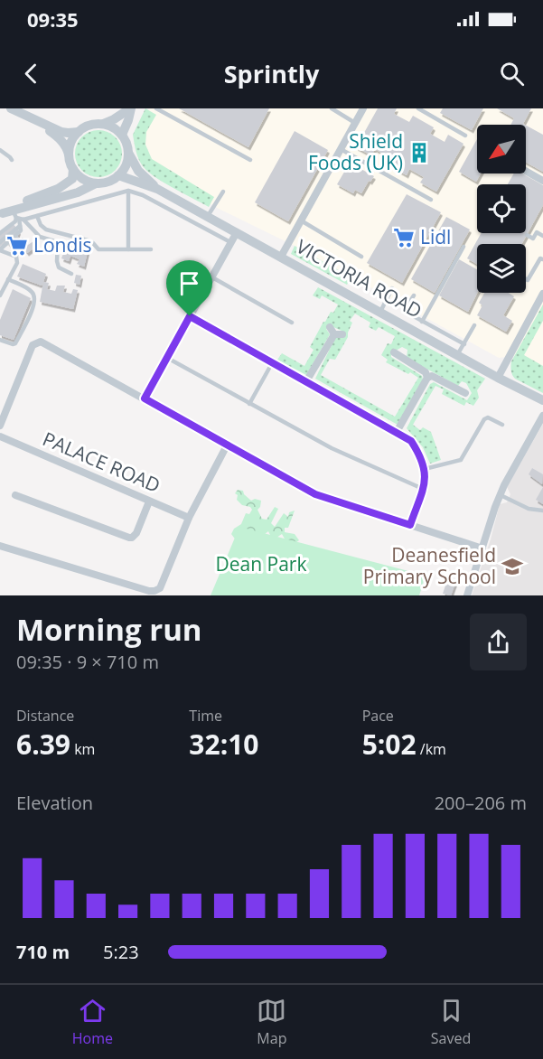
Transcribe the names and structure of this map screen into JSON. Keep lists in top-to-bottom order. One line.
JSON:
{"streets":{"street":["VICTORIA ROAD","PALACE ROAD"]},"parks":["Dean Park"],"places":{"building":["Shield Foods (UK)"],"supermarket":["Lidl","Londis"],"school or university":["Deanesfield Primary School"]},"north":"bottom left","page":{"status":"09:35","header":"Sprintly","heading":["Morning run","09:35 · 9 × 710 m"],"stats":[["Distance","6.39 km"],["Time","32:10"],["Pace","5:02 /km"]],"chart":["Elevation","200–206 m"],"list":[{"name":"710 m","note":"5:23"}],"tabs":["Home","Map","Saved"]}}
